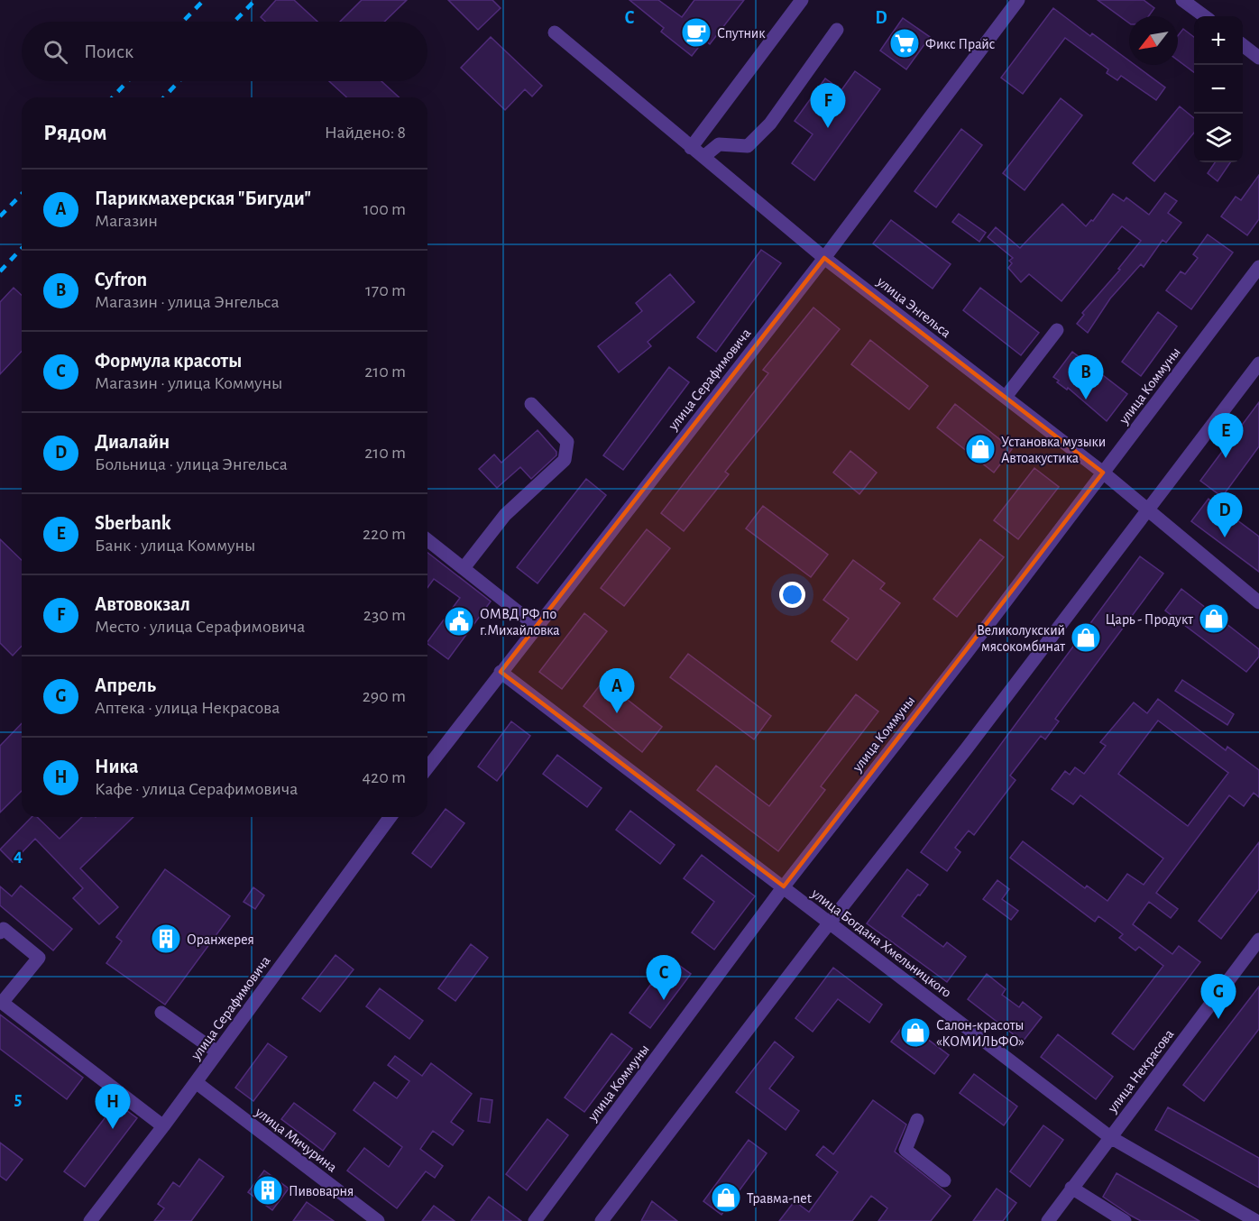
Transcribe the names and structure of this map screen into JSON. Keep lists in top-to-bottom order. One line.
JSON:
{"streets":{"street":["улица Энгельса","улица Серафимовича","улица Коммуны","улица Богдана Хмельницкого","улица Некрасова","улица Мичурина"]},"crossings":[["улица Энгельса","улица Серафимовича"],["улица Энгельса","улица Коммуны"],["улица Серафимовича","улица Богдана Хмельницкого"],["улица Серафимовича","улица Мичурина"],["улица Коммуны","улица Богдана Хмельницкого"],["улица Богдана Хмельницкого","улица Некрасова"]],"places":{"cafe":["Спутник"],"supermarket":["Фикс Прайс"],"shop":["Установка музыки Автоакустика","Царь - Продукт","Великолукский мясокомбинат","Салон-красоты «КОМИЛЬФО»","Травма-net"],"public building":["ОМВД РФ по г.Михайловка"],"building":["Оранжерея","Пивоварня"]},"north":"bottom left","page":{"map_buttons":["+","−"],"search":"Поиск","pins":["F","B","E","D","A","C","G","H"],"heading":["Рядом","Найдено: 8"],"list":[{"mark":"A","name":"Парикмахерская \"Бигуди\"","note":"Магазин","value":"100 m"},{"mark":"B","name":"Cyfron","note":"Магазин · улица Энгельса","value":"170 m"},{"mark":"C","name":"Формула красоты","note":"Магазин · улица Коммуны","value":"210 m"},{"mark":"D","name":"Диалайн","note":"Больница · улица Энгельса","value":"210 m"},{"mark":"E","name":"Sberbank","note":"Банк · улица Коммуны","value":"220 m"},{"mark":"F","name":"Автовокзал","note":"Место · улица Серафимовича","value":"230 m"},{"mark":"G","name":"Апрель","note":"Аптека · улица Некрасова","value":"290 m"},{"mark":"H","name":"Ника","note":"Кафе · улица Серафимовича","value":"420 m"}]},"grid":{"columns":["C","D"],"rows":["4","5"]}}
